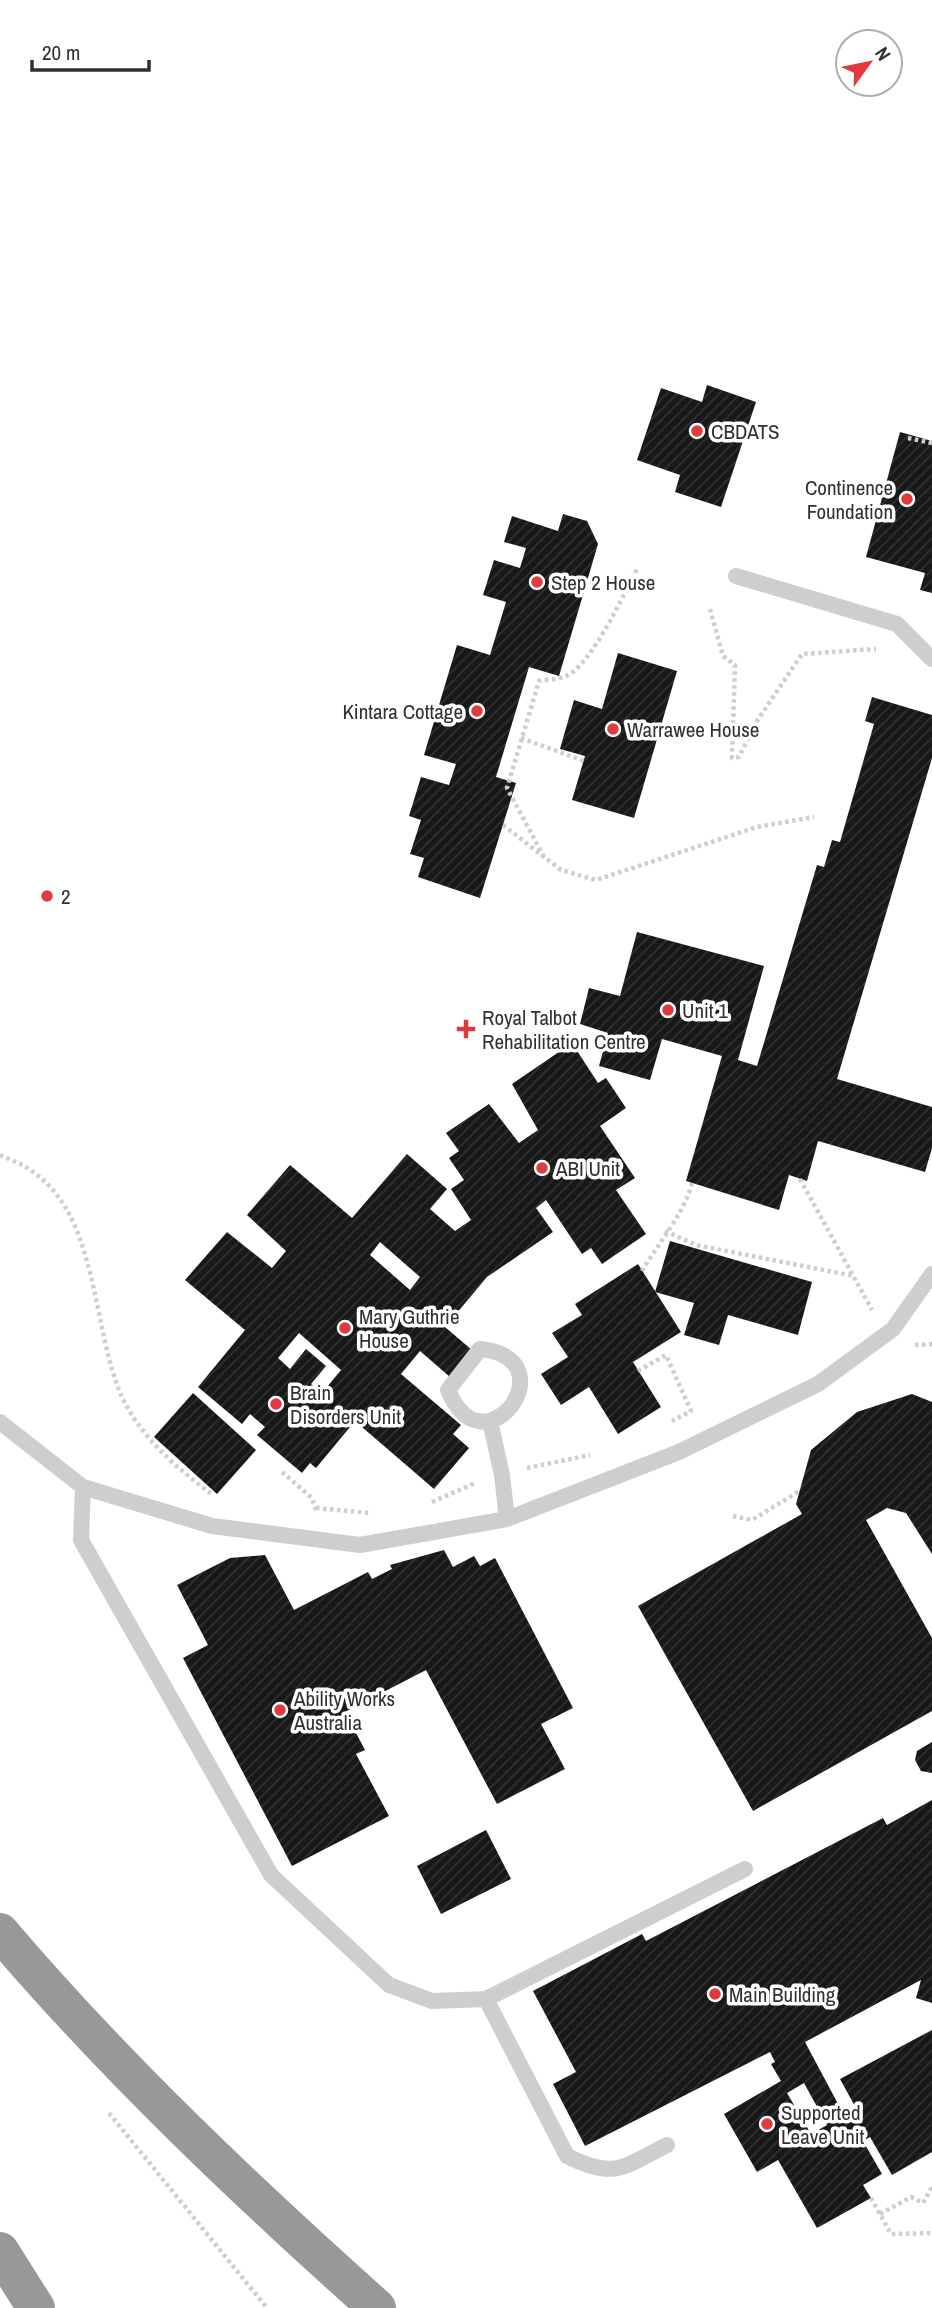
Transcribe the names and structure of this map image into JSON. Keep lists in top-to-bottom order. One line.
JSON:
{"places":{"other":["CBDATS","Continence Foundation","Step 2 House","Kintara Cottage","Warrawee House","2","Unit 1","ABI Unit","Mary Guthrie House","Brain Disorders Unit","Ability Works Australia","Main Building","Supported Leave Unit"],"health":["Royal Talbot Rehabilitation Centre"]},"scale_bar":"20 m","north":"top right"}
